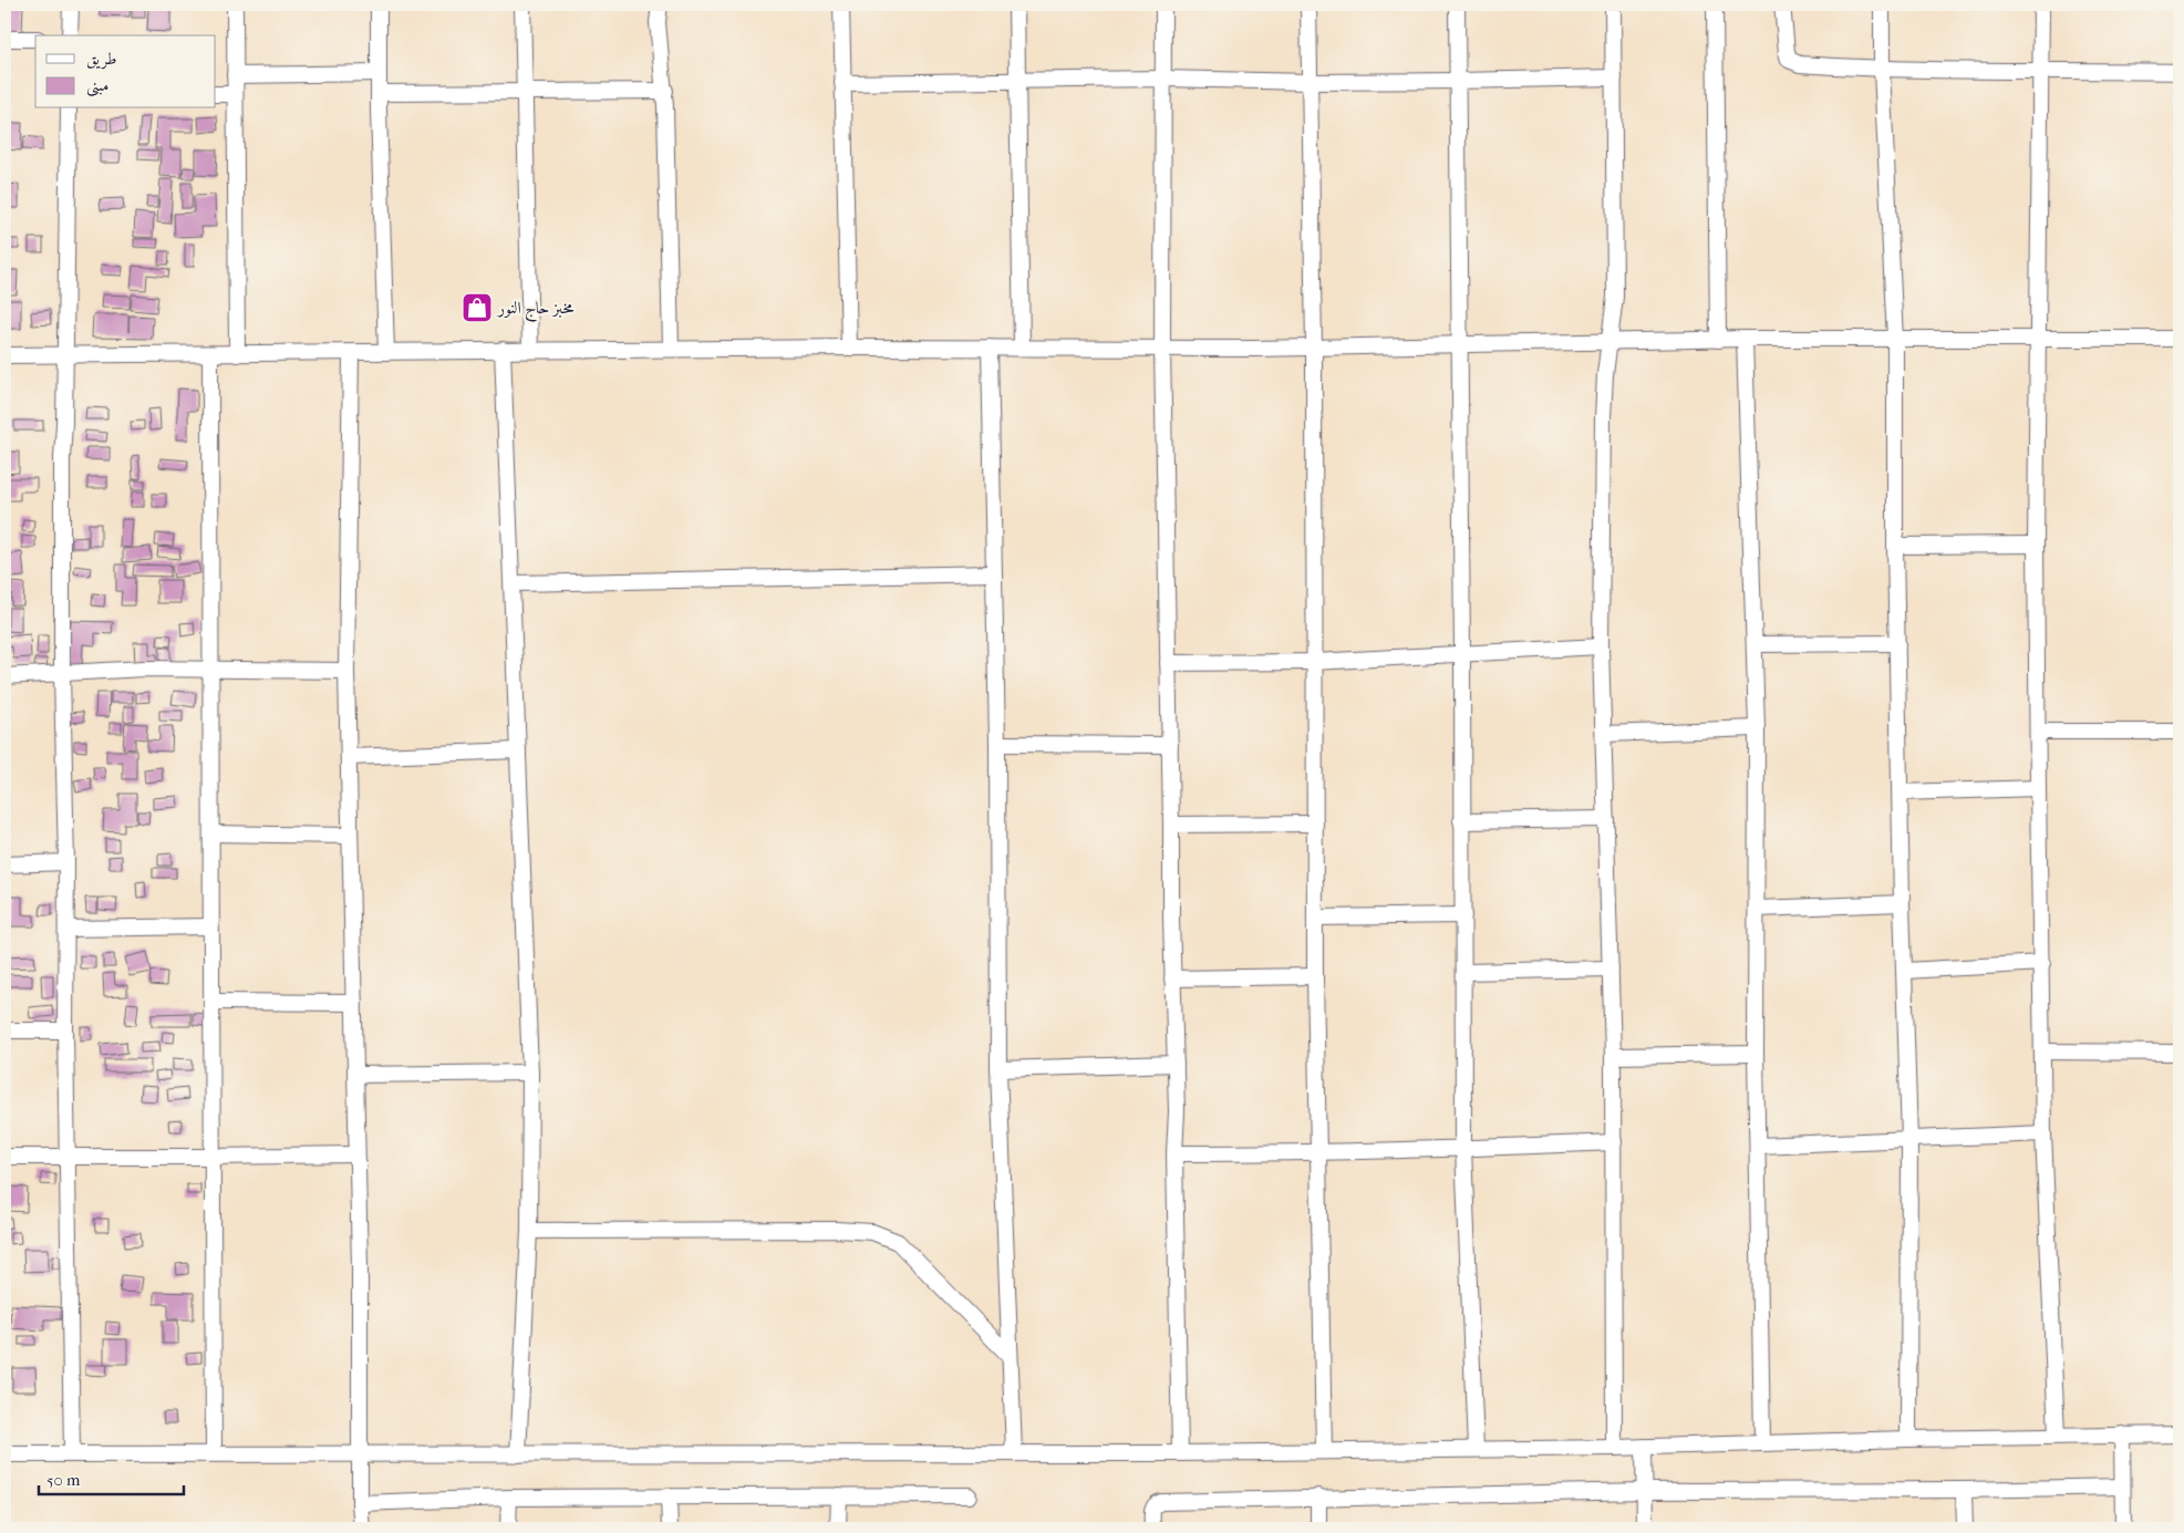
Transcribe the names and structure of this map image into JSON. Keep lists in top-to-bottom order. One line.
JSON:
{"places":{"shop":["مخبز حاج النور"]},"legend":["طريق","مبنى"],"scale_bar":"50 m"}
